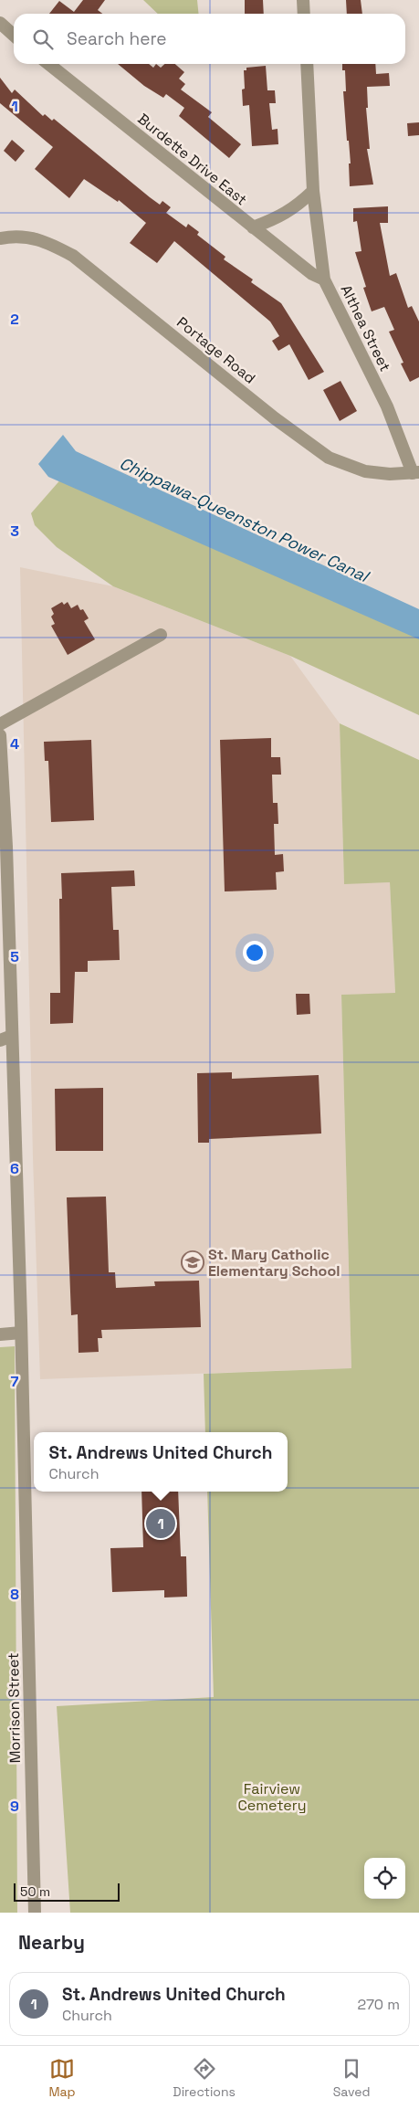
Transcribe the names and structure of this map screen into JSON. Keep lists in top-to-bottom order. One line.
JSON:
{"streets":{"street":["Burdette Drive East","Althea Street","Portage Road","Morrison Street"]},"crossings":[["Burdette Drive East","Althea Street"],["Althea Street","Portage Road"]],"water":["Chippawa-Queenston Power Canal"],"parks":["Fairview Cemetery"],"places":{"school or university":["St. Mary Catholic Elementary School"]},"scale_bar":"50 m","page":{"search":"Search here","popup":["St. Andrews United Church","Church"],"pins":"1","scale":"50 m","heading":"Nearby","list":[{"mark":"1","name":"St. Andrews United Church","note":"Church","value":"270 m"}],"nav":["Map","Directions","Saved"]},"grid":{"rows":["1","2","3","4","5","6","7","8","9"]}}
